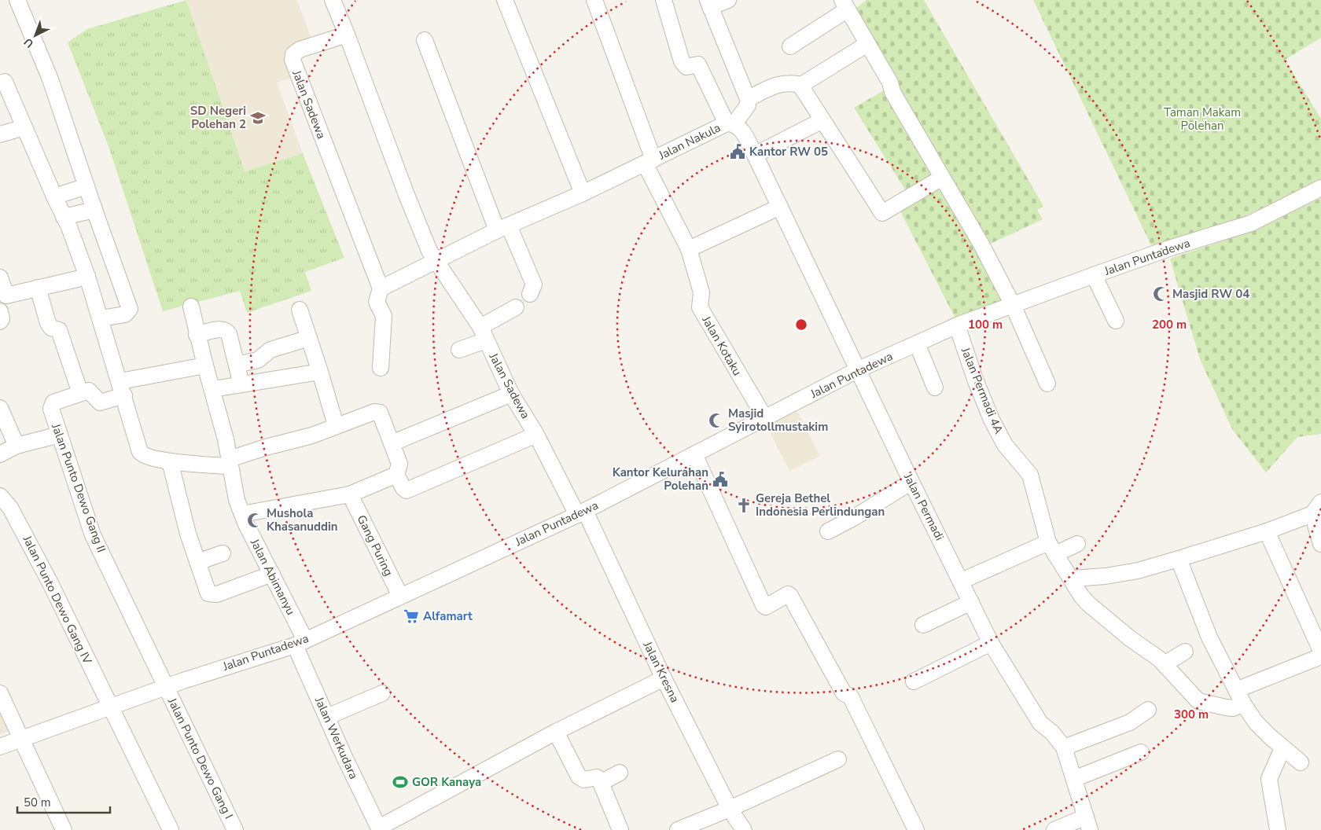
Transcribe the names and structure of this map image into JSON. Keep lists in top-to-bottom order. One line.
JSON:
{"streets":{"street":["Jalan Sadewa","Jalan Nakula","Jalan Puntadewa","Jalan Kotaku","Jalan Permadi 4A","Jalan Punto Dewo Gang II","Jalan Permadi","Gang Puring","Jalan Abimanyu","Jalan Punto Dewo Gang IV","Jalan Kresna","Jalan Werkudara","Jalan Punto Dewo Gang I"]},"crossings":[["Jalan Sadewa","Jalan Nakula"],["Jalan Sadewa","Jalan Puntadewa"],["Jalan Sadewa","Jalan Kresna"],["Jalan Nakula","Jalan Puntadewa"],["Jalan Nakula","Jalan Kotaku"],["Jalan Nakula","Jalan Permadi"],["Jalan Puntadewa","Jalan Kotaku"],["Jalan Puntadewa","Jalan Permadi 4A"],["Jalan Puntadewa","Jalan Punto Dewo Gang II"],["Jalan Puntadewa","Jalan Permadi"],["Jalan Puntadewa","Gang Puring"],["Jalan Puntadewa","Jalan Abimanyu"],["Jalan Puntadewa","Jalan Punto Dewo Gang IV"],["Jalan Puntadewa","Jalan Kresna"],["Jalan Puntadewa","Jalan Werkudara"],["Jalan Puntadewa","Jalan Punto Dewo Gang I"],["Jalan Punto Dewo Gang II","Jalan Punto Dewo Gang I"],["Jalan Abimanyu","Jalan Werkudara"]],"parks":["Taman Makam Polehan"],"places":{"school or university":["SD Negeri Polehan 2"],"public building":["Kantor RW 05","Kantor Kelurahan Polehan"],"mosque":["Masjid RW 04","Masjid Syirotollmustakim","Mushola Khasanuddin"],"church":["Gereja Bethel Indonesia Perlindungan"],"supermarket":["Alfamart"],"sports":["GOR Kanaya"]},"scale_bar":"50 m","north":"bottom left","rings":["100 m","200 m","300 m"]}
